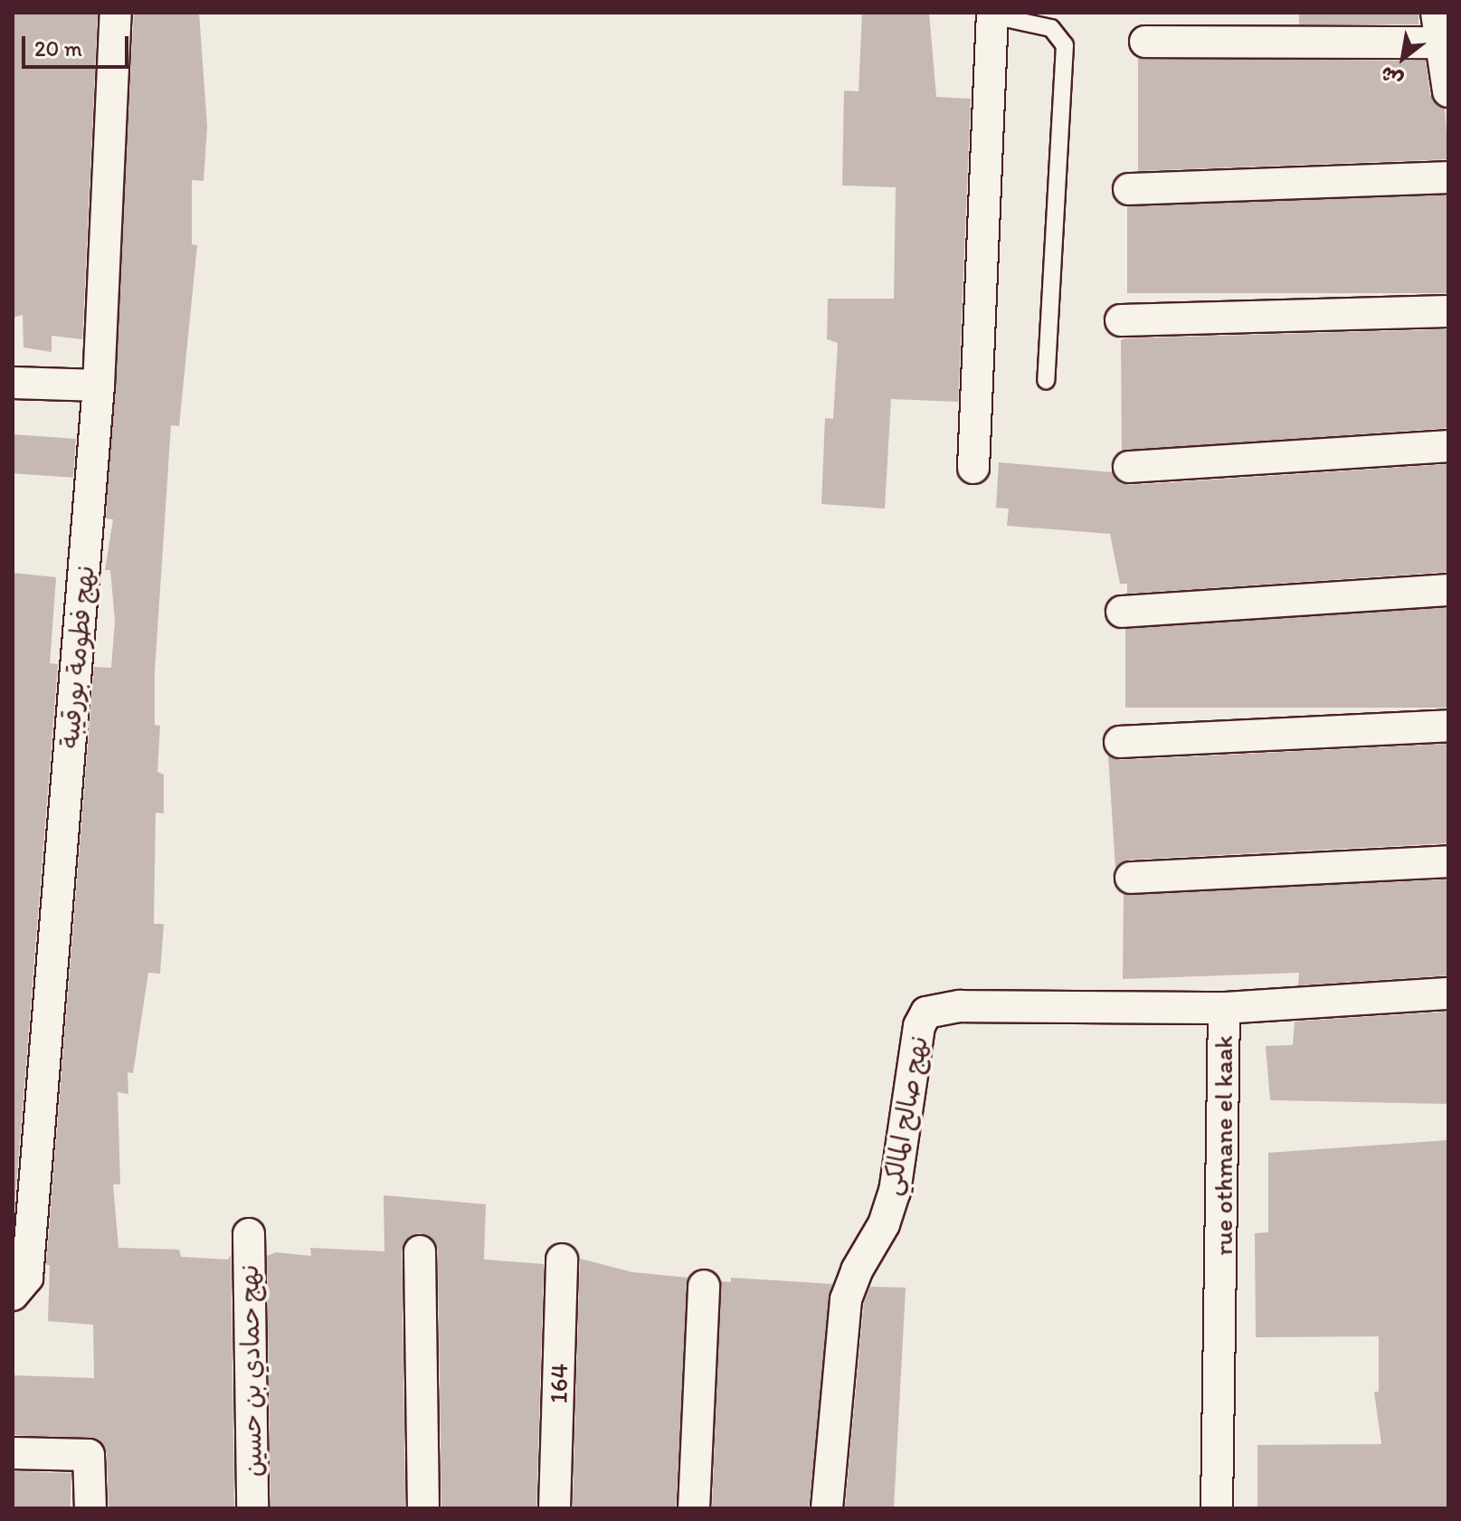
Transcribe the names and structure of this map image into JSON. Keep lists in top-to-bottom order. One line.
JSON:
{"streets":{"street":["نهج فطومة بورقيبة","نهج صالح المالكي","rue othmane el kaak","نهج حمادي بن حسين","164"]},"crossings":[["نهج صالح المالكي","rue othmane el kaak"]],"scale_bar":"20 m","north":"bottom left"}
